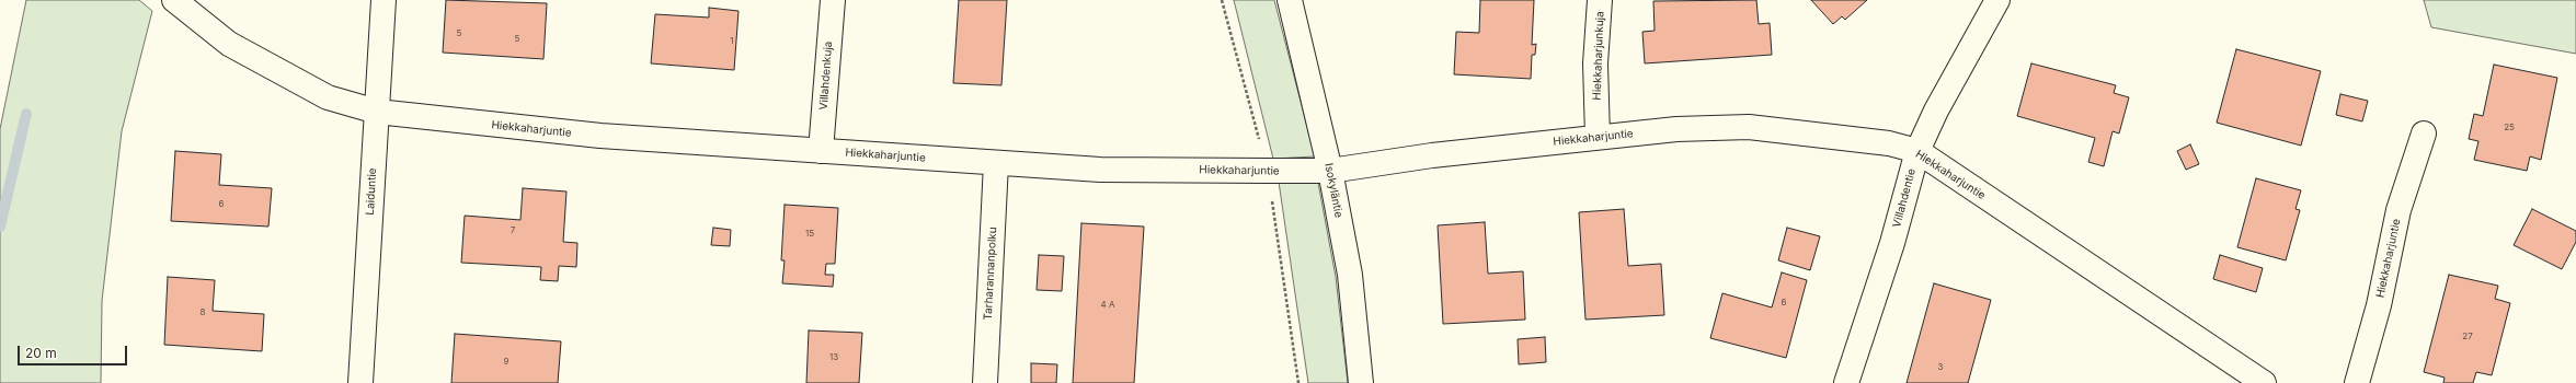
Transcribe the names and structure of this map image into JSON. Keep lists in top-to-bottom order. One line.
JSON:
{"streets":{"street":["Hiekkaharjunkuja","Villahdenkuja","Hiekkaharjuntie","Isokyläntie","Laiduntie","Villahdentie","Tarharannanpolku"]},"crossings":[["Hiekkaharjunkuja","Hiekkaharjuntie"],["Villahdenkuja","Hiekkaharjuntie"],["Hiekkaharjuntie","Isokyläntie"],["Hiekkaharjuntie","Laiduntie"],["Hiekkaharjuntie","Villahdentie"],["Hiekkaharjuntie","Tarharannanpolku"]],"house_numbers":["5","5","1","25","6","7","15","6","4 A","8","27","13","9","3"],"scale_bar":"20 m"}
